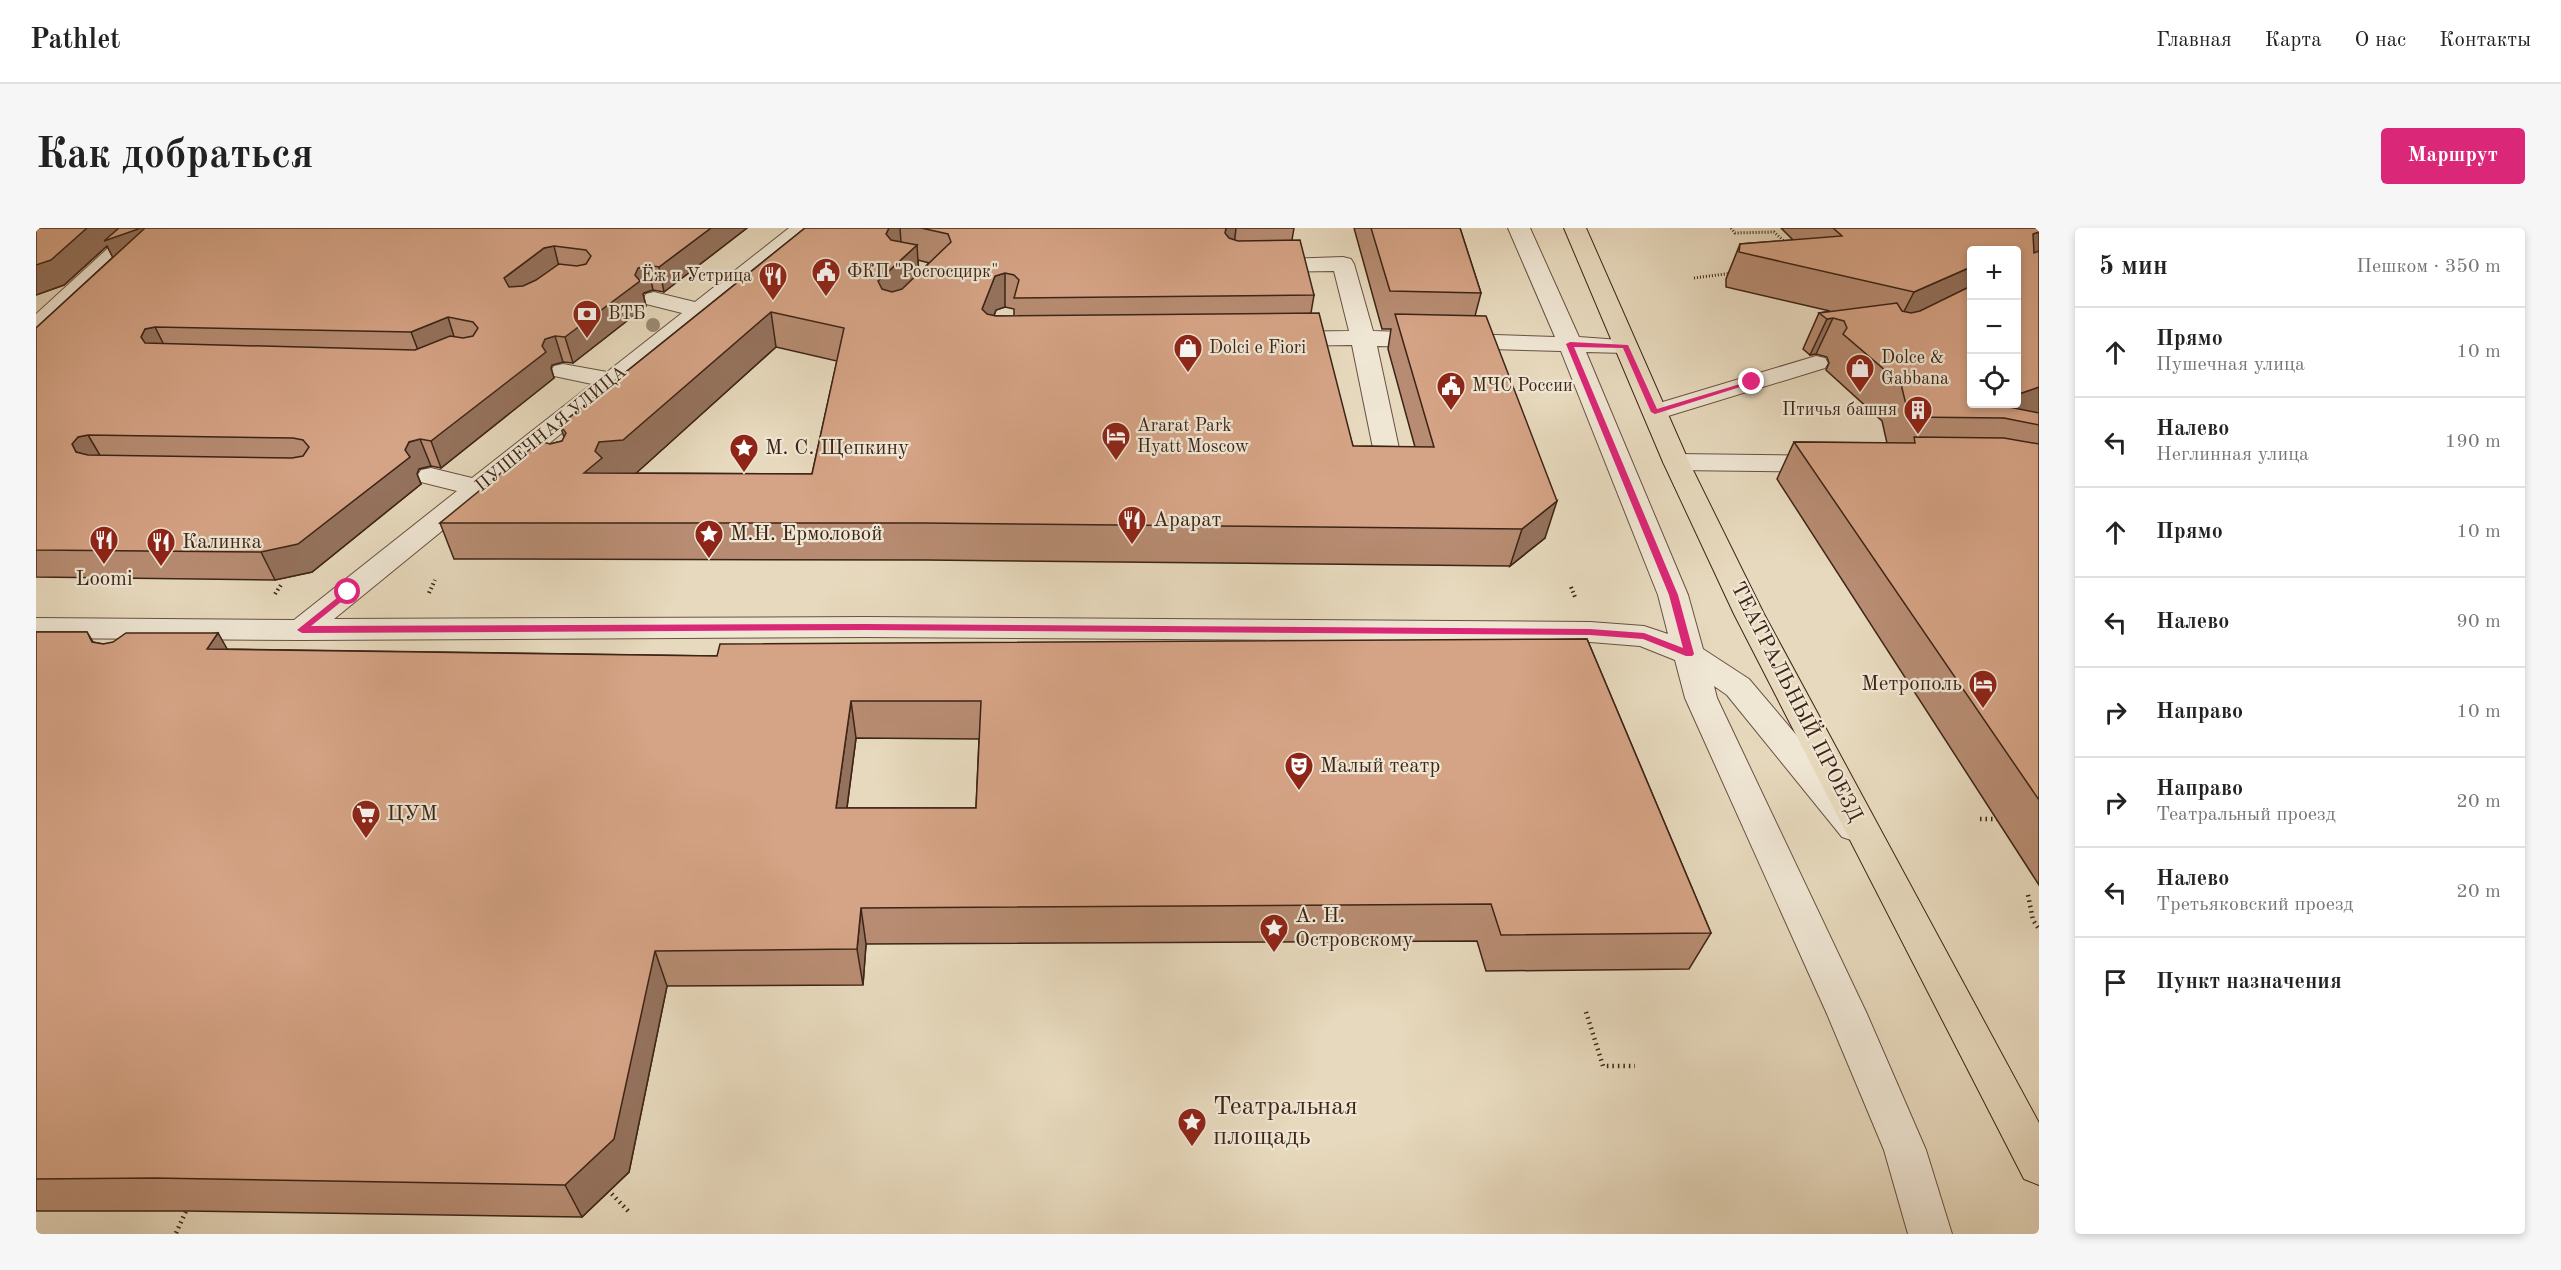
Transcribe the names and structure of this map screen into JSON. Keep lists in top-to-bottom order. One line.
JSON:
{"streets":{"main road":["ТЕАТРАЛЬНЫЙ ПРОЕЗД"],"street":["ПУШЕЧНАЯ УЛИЦА"]},"places":{"public building":["ФКП \"Росгосцирк\"","МЧС России"],"restaurant":["Ёж и Устрица","Арарат","Loomi","Калинка"],"bank":["ВТБ"],"shop":["Dolci e Fiori","Dolce & Gabbana"],"building":["Птичья башня"],"hotel":["Ararat Park Hyatt Moscow","Метрополь"],"place":["М. С. Щепкину","М.Н. Ермоловой","А. Н. Островскому","Театральная площадь"],"theatre":["Малый театр"],"supermarket":["ЦУМ"]},"page":{"header":"Pathlet","nav":["Главная","Карта","О нас","Контакты"],"buttons":"Маршрут","title":"Как добраться","heading":["5 мин","Пешком · 350 m"],"map_buttons":["+","−"],"list":[["Прямо","Пушечная улица","10 m"],["Налево","Неглинная улица","190 m"],["Прямо","10 m"],["Налево","90 m"],["Направо","10 m"],["Направо","Театральный проезд","20 m"],["Налево","Третьяковский проезд","20 m"],"Пункт назначения"]}}
